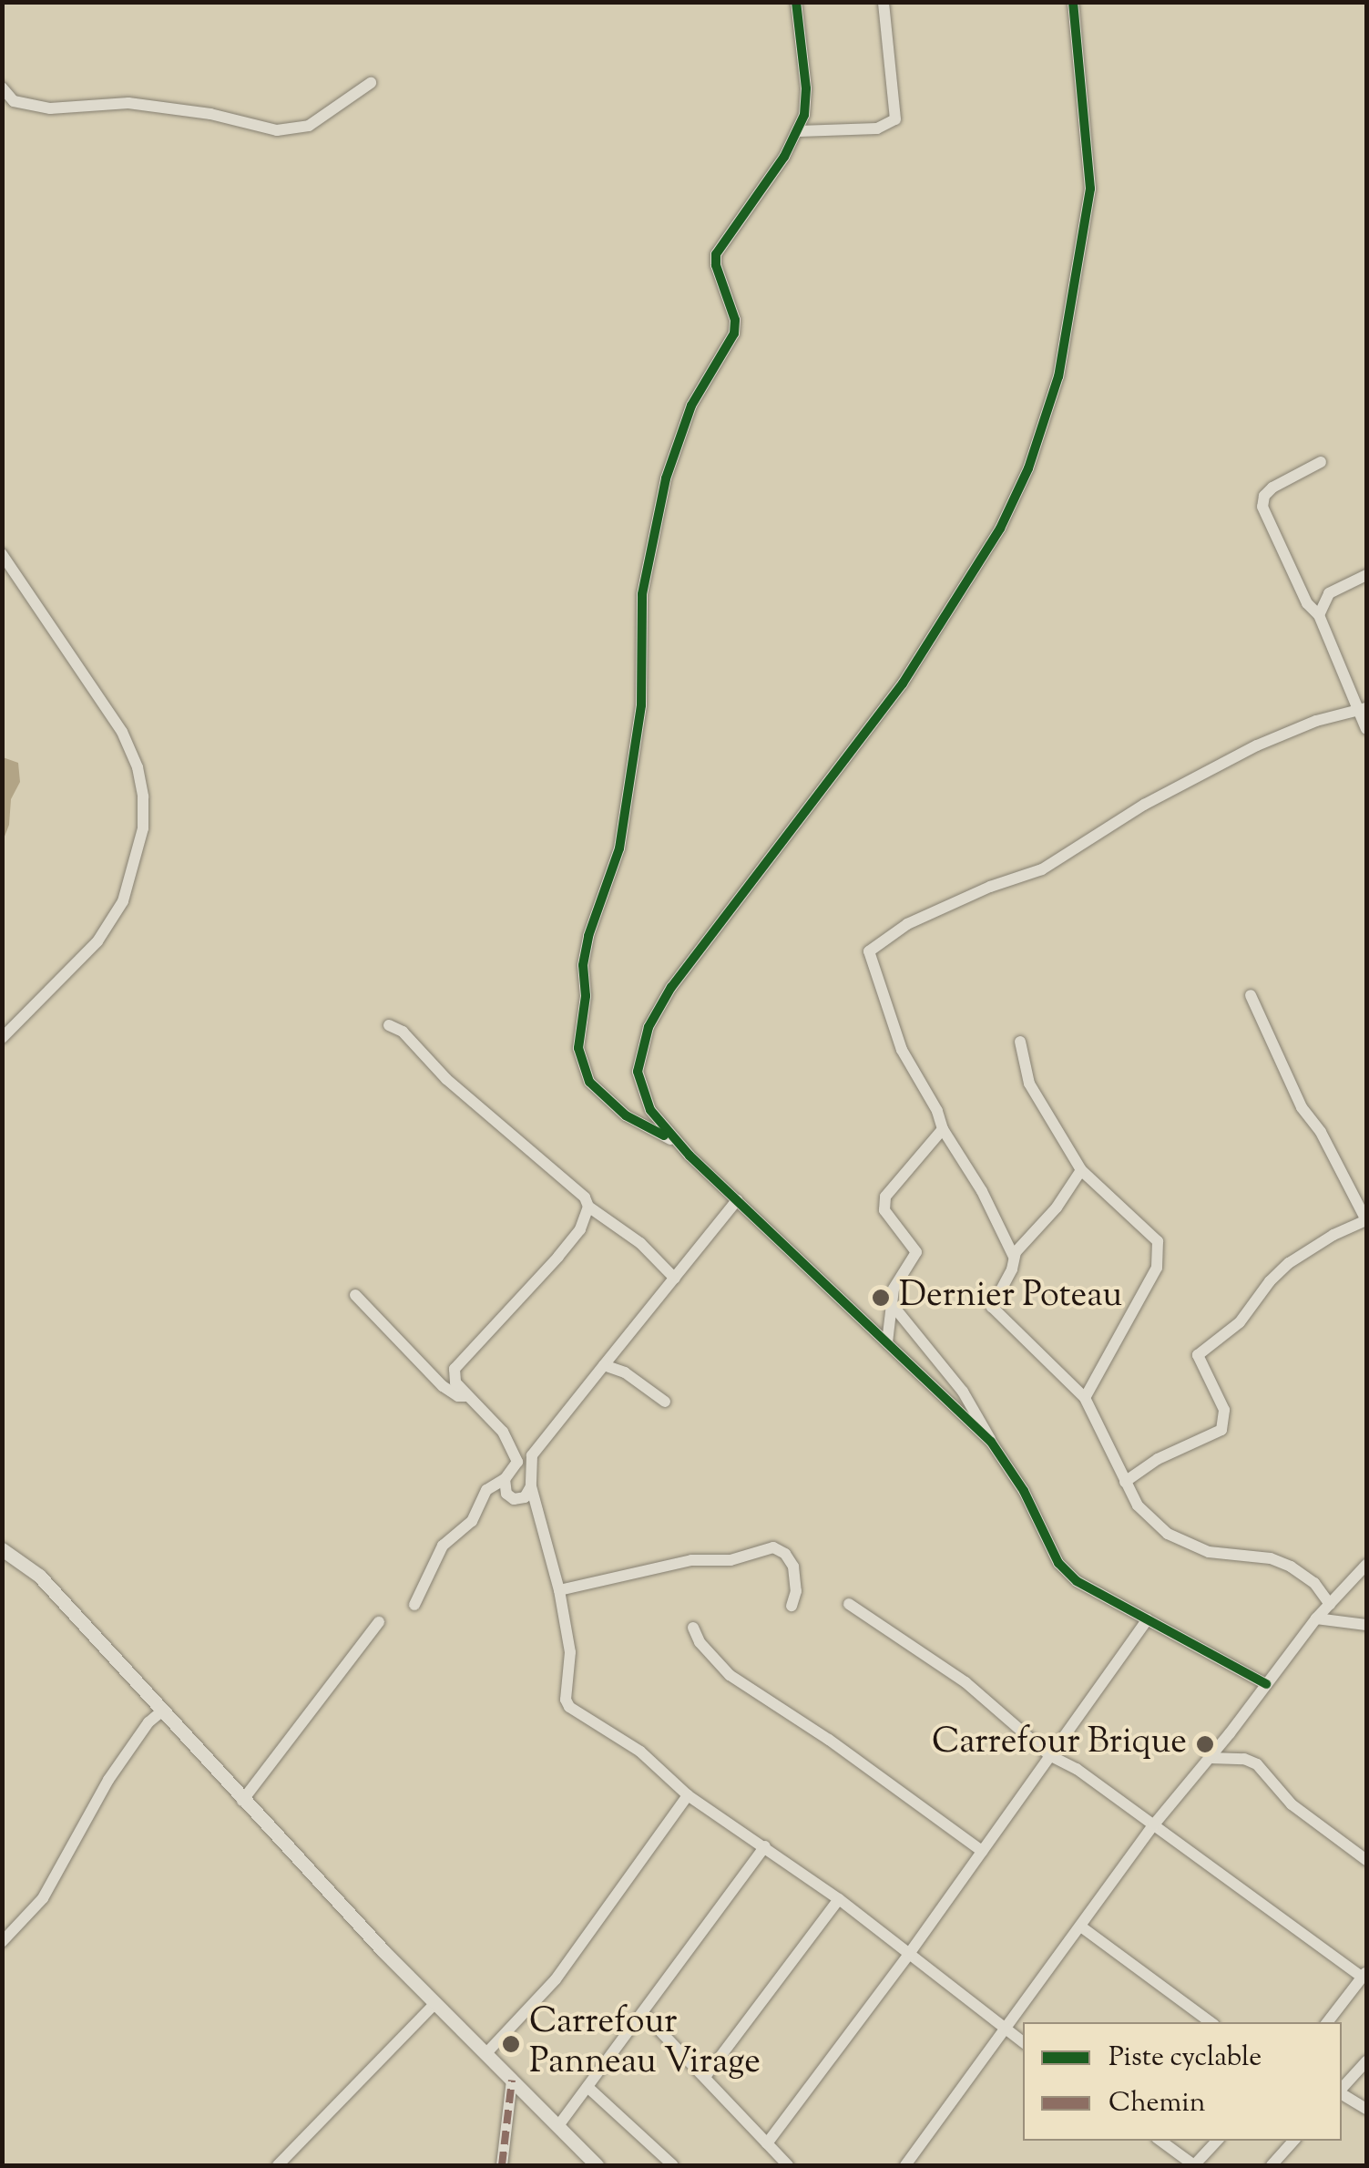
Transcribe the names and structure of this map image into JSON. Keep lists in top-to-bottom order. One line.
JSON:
{"places":["Dernier Poteau","Carrefour Brique","Carrefour Panneau Virage"],"legend":["Piste cyclable","Chemin"]}
